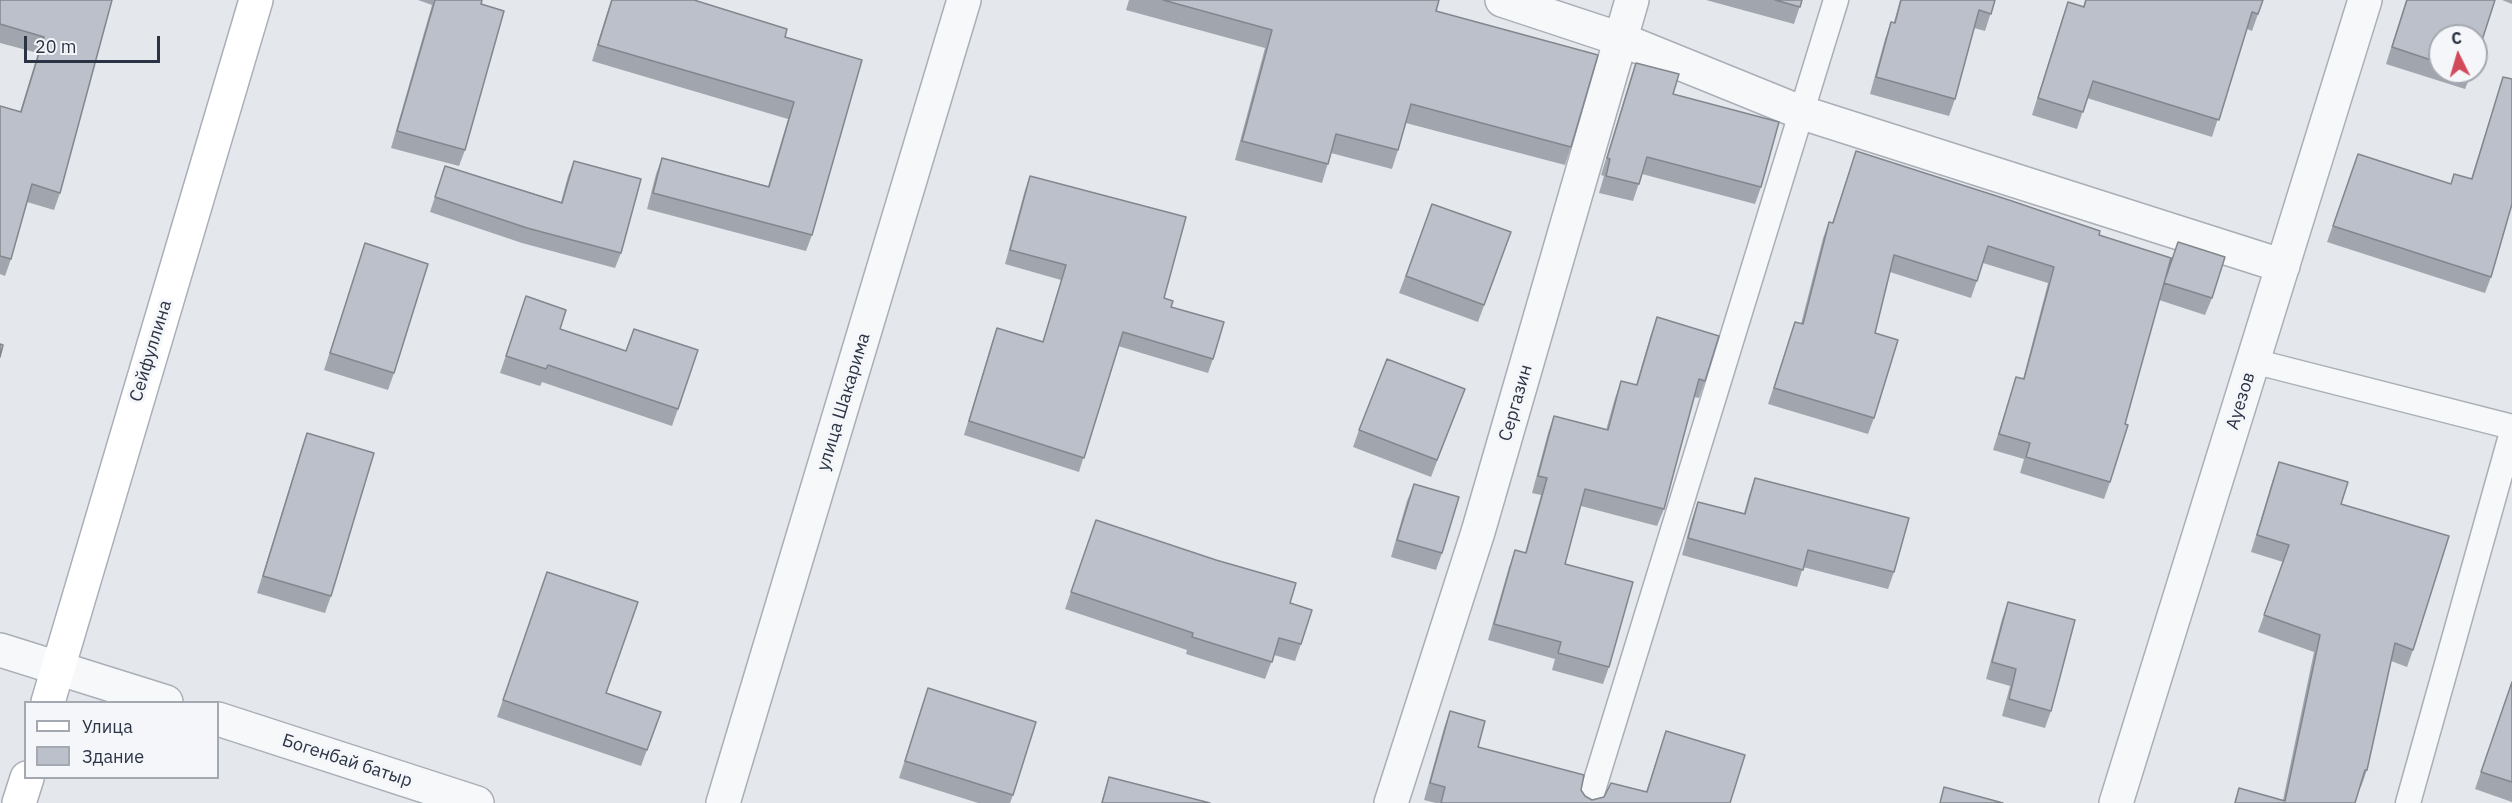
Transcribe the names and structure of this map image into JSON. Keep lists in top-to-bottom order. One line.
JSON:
{"streets":{"main road":["Сейфуллина"],"street":["Ауезов","улица Шакарима","Сергазин","Богенбай батыр"]},"legend":["Улица","Здание"],"scale_bar":"20 m","north":"top"}
